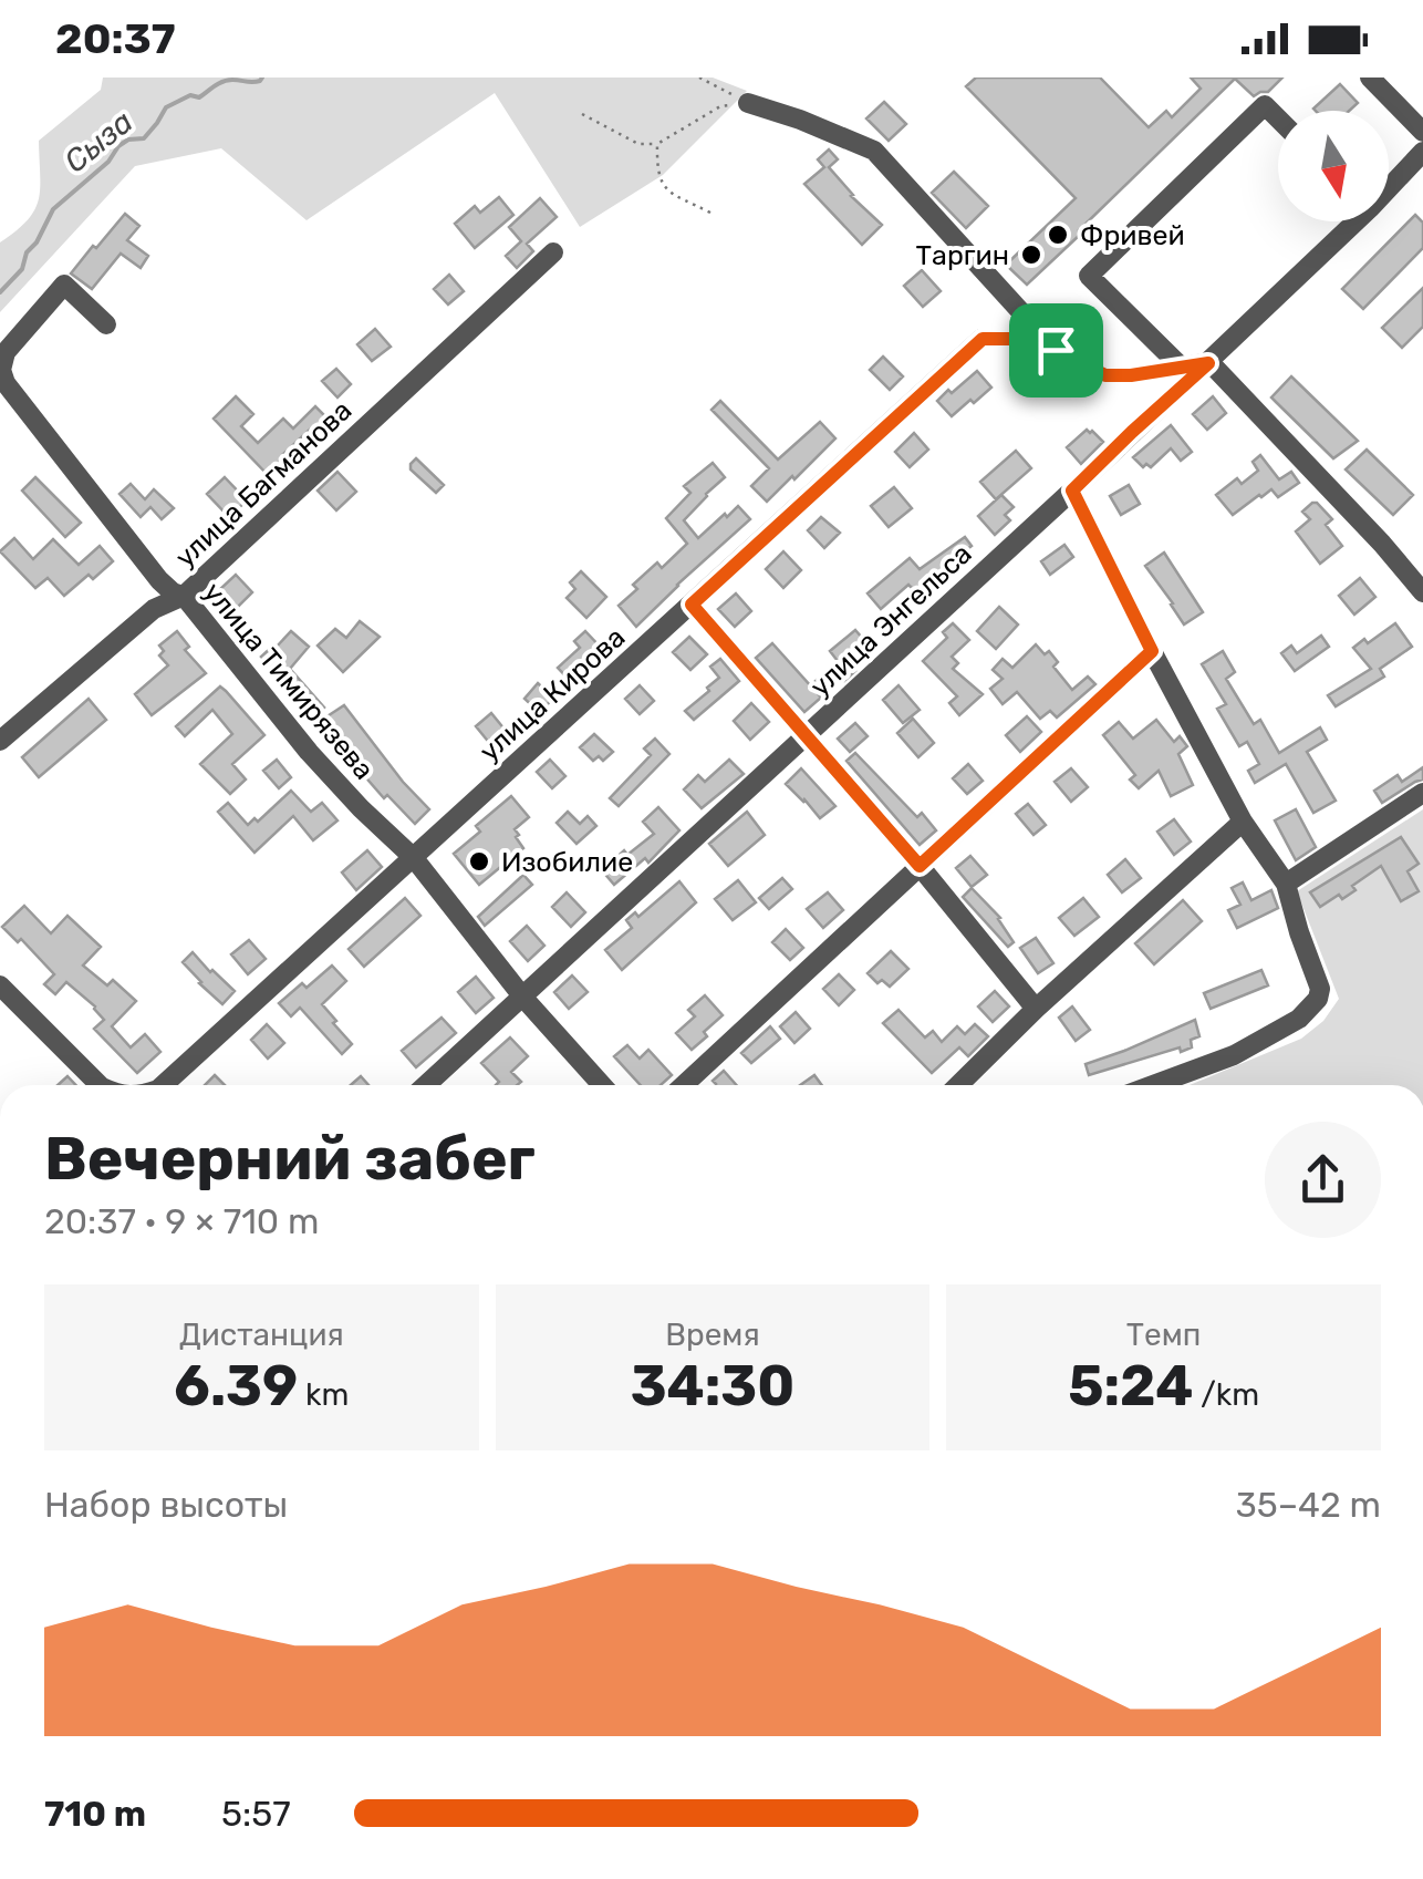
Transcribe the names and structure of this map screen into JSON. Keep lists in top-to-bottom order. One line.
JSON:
{"streets":{"street":["улица Багманова","улица Энгельса","улица Тимирязева","улица Кирова"]},"crossings":[["улица Багманова","улица Тимирязева"],["улица Энгельса","улица Тимирязева"],["улица Тимирязева","улица Кирова"]],"water":["Сыза"],"places":["Фривей","Таргин","Изобилие"],"north":"bottom","page":{"status":"20:37","heading":["Вечерний забег","20:37 · 9 × 710 m"],"stats":[["Дистанция","6.39 km"],["Время","34:30"],["Темп","5:24 /km"]],"chart":["Набор высоты","35–42 m"],"list":[{"name":"710 m","note":"5:57"}]}}
